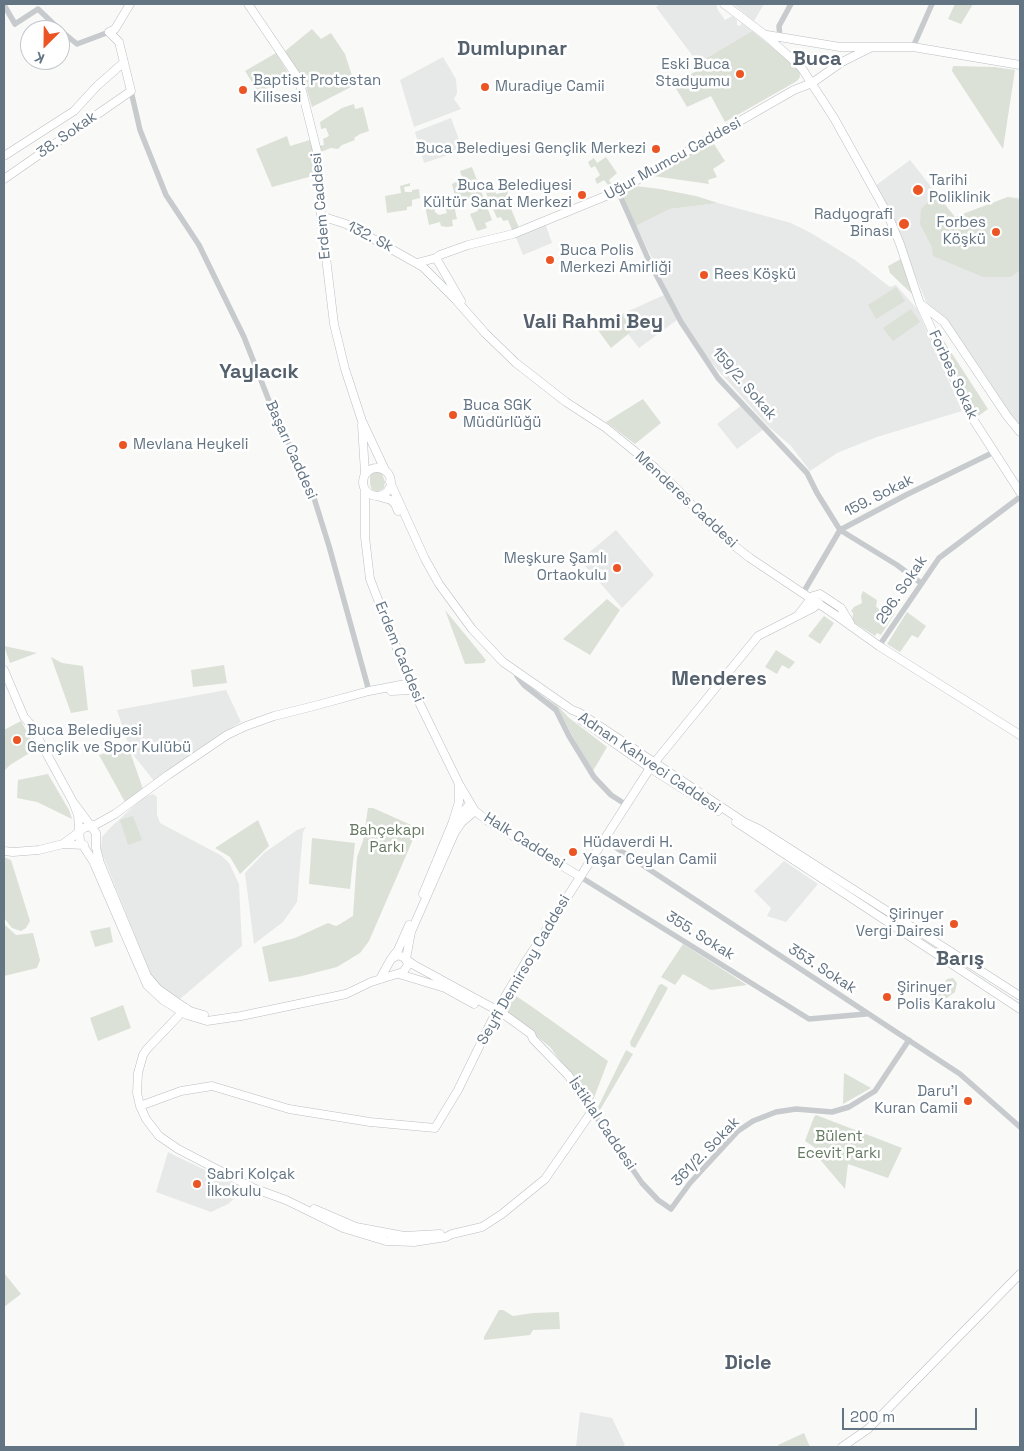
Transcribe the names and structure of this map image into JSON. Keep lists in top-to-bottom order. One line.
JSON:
{"streets":{"main road":["38. Sokak","Uğur Mumcu Caddesi","Erdem Caddesi","132. Sk","Forbes Sokak","Menderes Caddesi","Adnan Kahveci Caddesi","Halk Caddesi","Seyfi Demirsoy Caddesi","İstiklal Caddesi"],"street":["159/2. Sokak","Başarı Caddesi","159. Sokak","296. Sokak","355. Sokak","353. Sokak","361/2. Sokak"]},"crossings":[["38. Sokak","Başarı Caddesi"],["Uğur Mumcu Caddesi","132. Sk"],["Uğur Mumcu Caddesi","Forbes Sokak"],["Uğur Mumcu Caddesi","159/2. Sokak"],["Uğur Mumcu Caddesi","Menderes Caddesi"],["Erdem Caddesi","132. Sk"],["Erdem Caddesi","Halk Caddesi"],["132. Sk","Menderes Caddesi"],["Forbes Sokak","159. Sokak"],["159/2. Sokak","159. Sokak"],["159. Sokak","Menderes Caddesi"],["Menderes Caddesi","296. Sokak"],["Menderes Caddesi","Seyfi Demirsoy Caddesi"],["Adnan Kahveci Caddesi","Seyfi Demirsoy Caddesi"],["Halk Caddesi","355. Sokak"],["Halk Caddesi","Seyfi Demirsoy Caddesi"],["355. Sokak","353. Sokak"],["355. Sokak","Seyfi Demirsoy Caddesi"],["353. Sokak","Seyfi Demirsoy Caddesi"],["353. Sokak","361/2. Sokak"],["Seyfi Demirsoy Caddesi","İstiklal Caddesi"],["İstiklal Caddesi","361/2. Sokak"]],"districts":["Dumlupınar","Buca","Vali Rahmi Bey","Yaylacık","Menderes","Barış","Dicle"],"parks":["Bahçekapı Parkı","Bülent Ecevit Parkı"],"places":["Eski Buca Stadyumu","Muradiye Camii","Baptist Protestan Kilisesi","Buca Belediyesi Gençlik Merkezi","Tarihi Poliklinik","Buca Belediyesi Kültür Sanat Merkezi","Radyografi Binası","Forbes Köşkü","Buca Polis Merkezi Amirliği","Rees Köşkü","Buca SGK Müdürlüğü","Mevlana Heykeli","Meşkure Şamlı Ortaokulu","Buca Belediyesi Gençlik ve Spor Kulübü","Hüdaverdi H. Yaşar Ceylan Camii","Şirinyer Vergi Dairesi","Şirinyer Polis Karakolu","Daru'l Kuran Camii","Sabri Kolçak İlkokulu"],"scale_bar":"200 m","north":"bottom left"}
